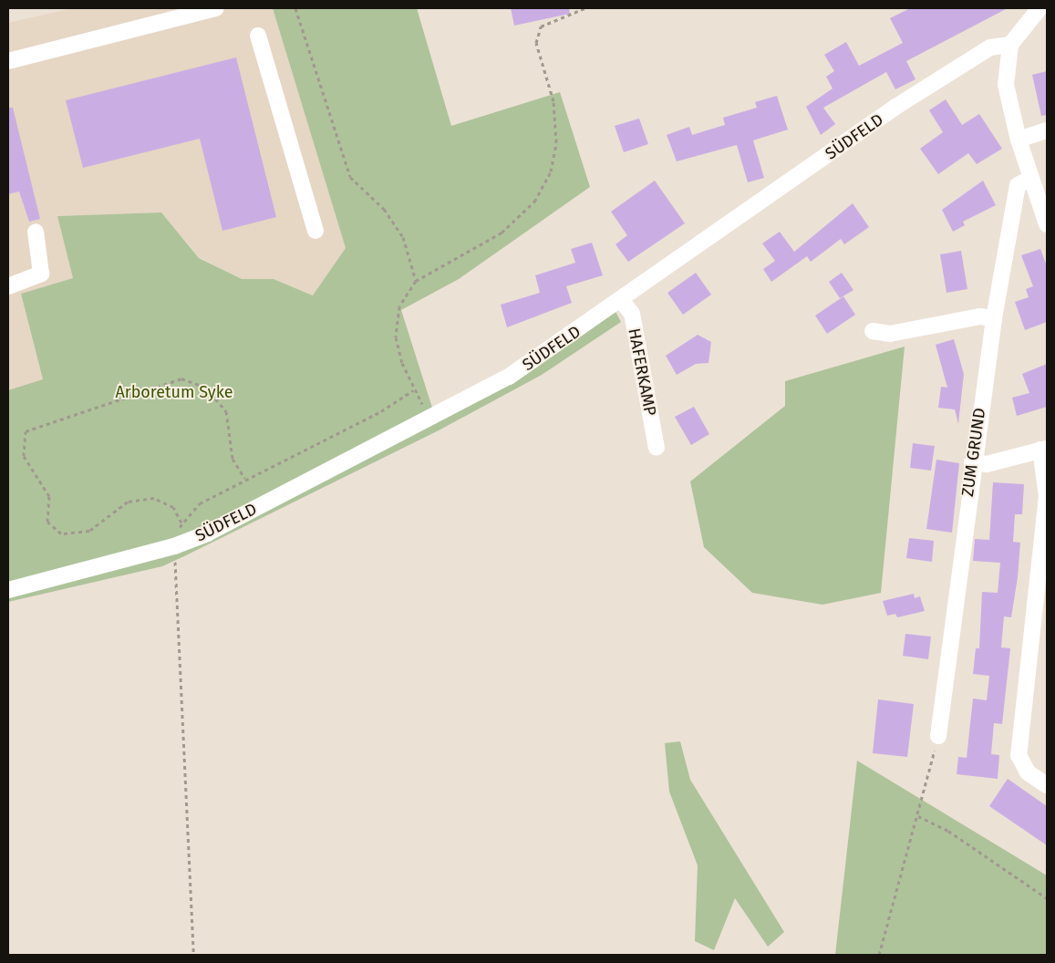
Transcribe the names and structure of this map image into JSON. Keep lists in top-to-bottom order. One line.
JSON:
{"streets":{"street":["SÜDFELD","HAFERKAMP","ZUM GRUND"]},"crossings":[["SÜDFELD","HAFERKAMP"]],"parks":["Arboretum Syke"]}
